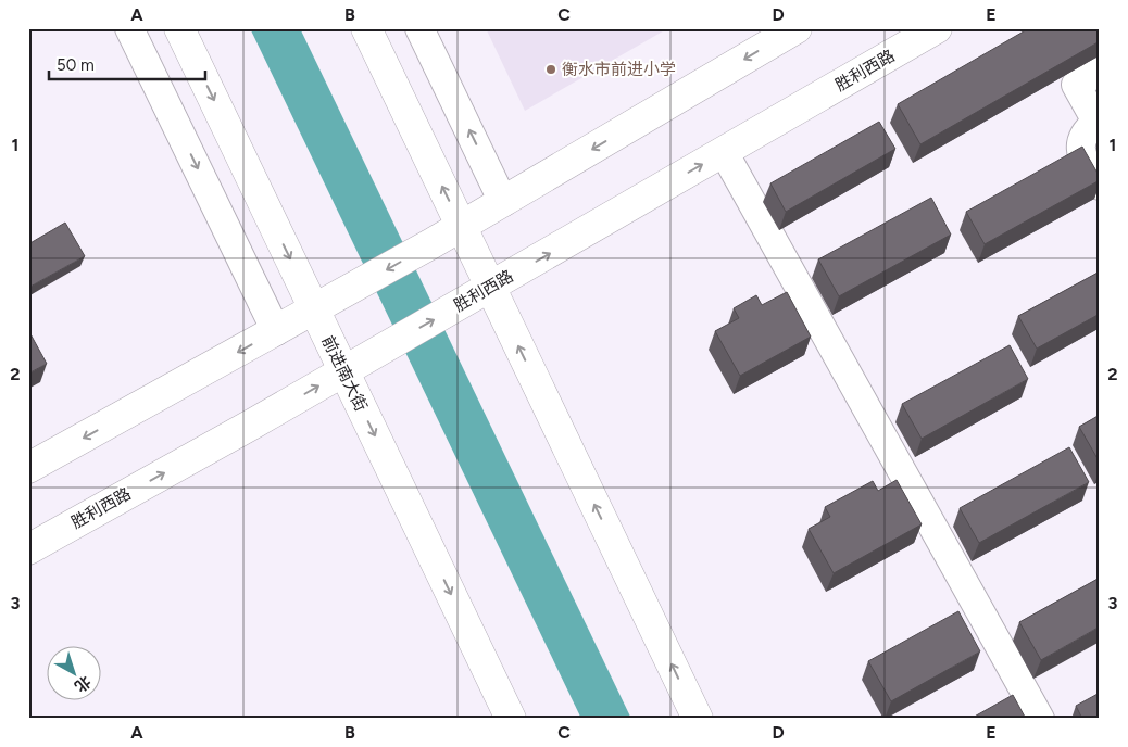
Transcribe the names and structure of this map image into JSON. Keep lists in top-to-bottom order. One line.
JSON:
{"streets":{"main road":["胜利西路","前进南大街"]},"crossings":[["胜利西路","前进南大街"]],"places":["衡水市前进小学"],"scale_bar":"50 m","north":"bottom right","grid":{"columns":["A","B","C","D","E"],"rows":["1","2","3"]}}
